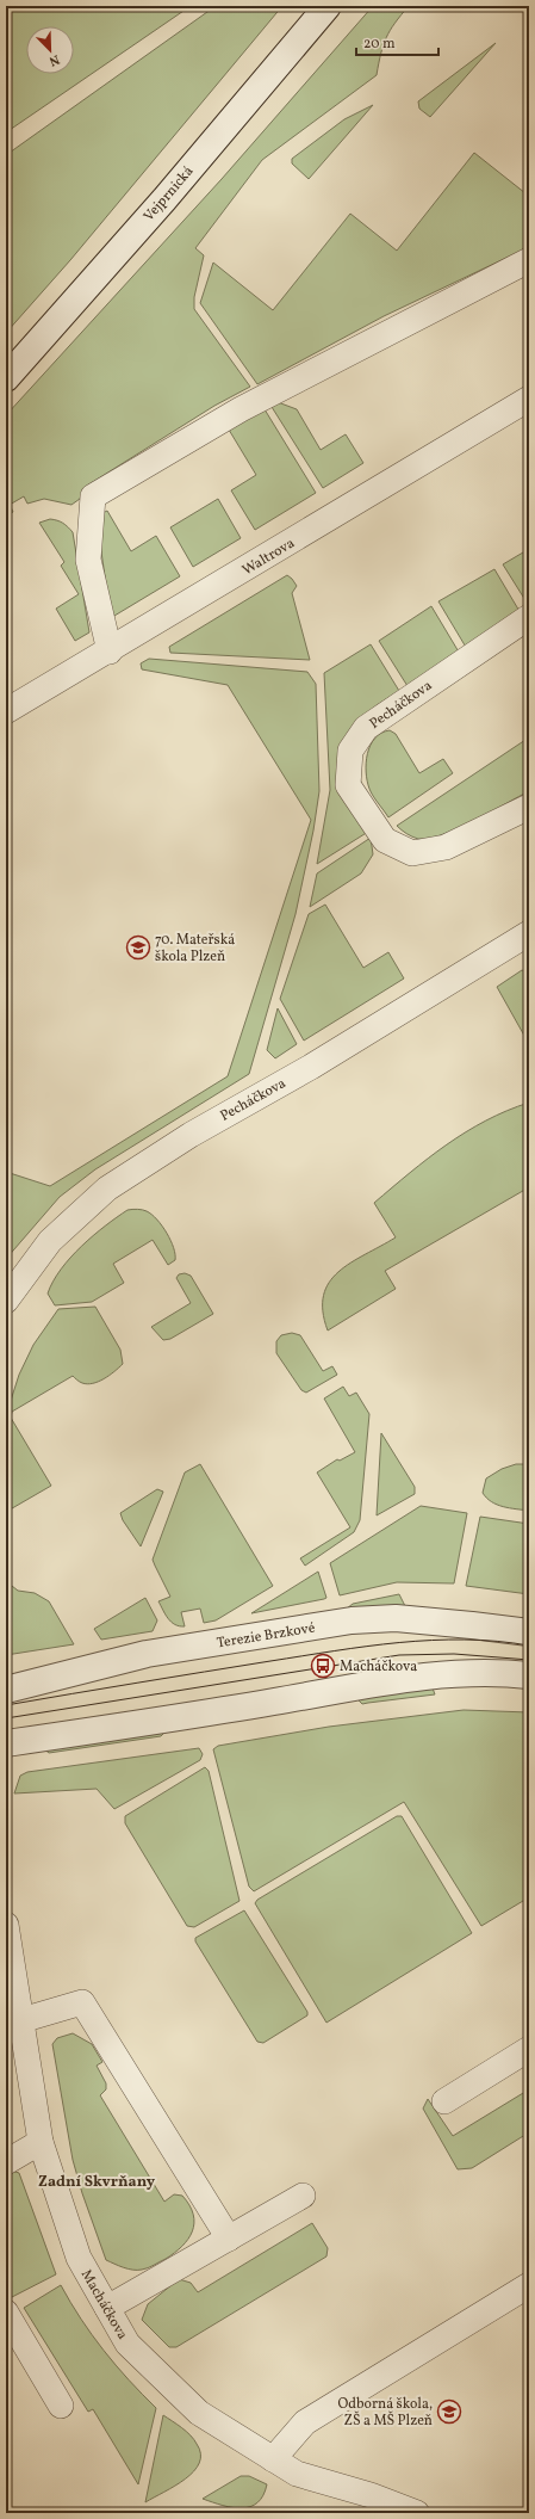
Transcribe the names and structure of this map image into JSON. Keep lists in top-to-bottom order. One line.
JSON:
{"streets":{"street":["Vejprnická","Waltrova","Pecháčkova","Terezie Brzkové","Macháčkova"]},"districts":["Zadní Skvrňany"],"places":{"school or university":["70. Mateřská škola Plzeň","Odborná škola, ZŠ a MŠ Plzeň"],"bus stop":["Macháčkova"]},"scale_bar":"20 m","north":"bottom right"}
